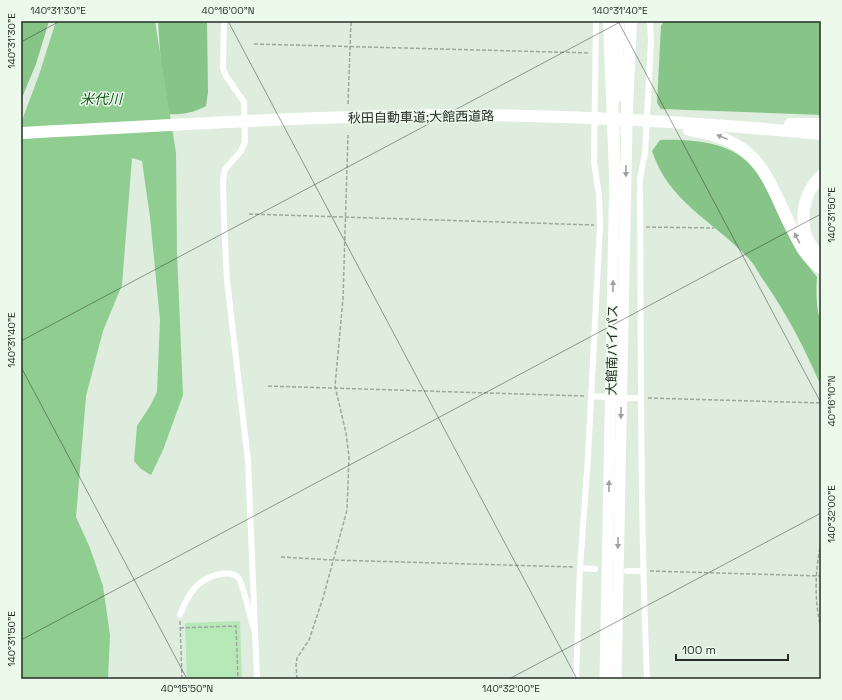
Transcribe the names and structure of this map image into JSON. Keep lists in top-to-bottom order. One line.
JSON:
{"streets":{"highway":["秋田自動車道;大館西道路","大館南バイパス"]},"water":["米代川"],"scale_bar":"100 m","coordinates":["140°31'30\"E","40°16'00\"N","140°31'40\"E","140°31'50\"E","40°16'10\"N","140°32'00\"E","40°15'50\"N"]}
